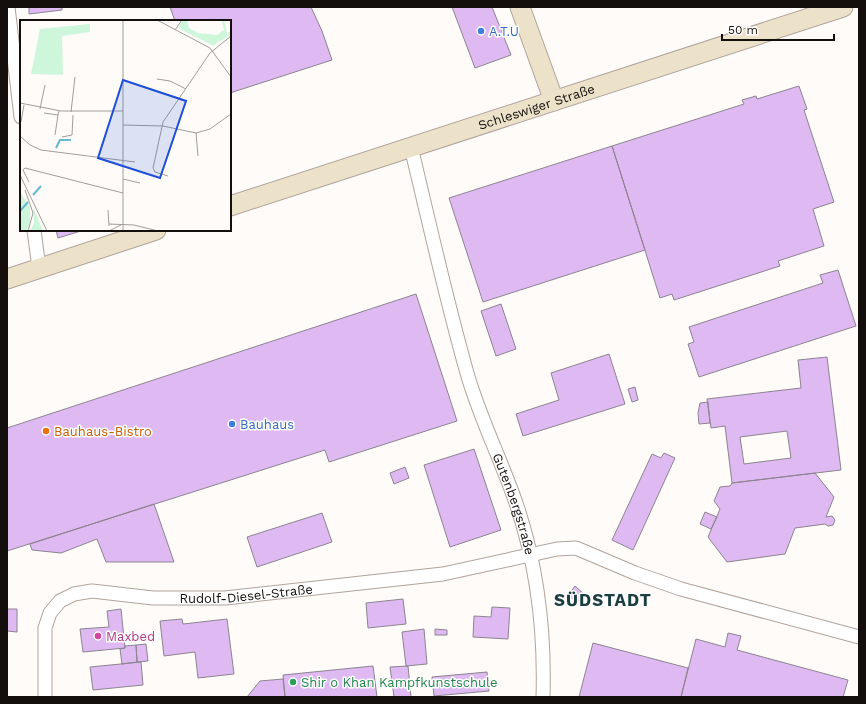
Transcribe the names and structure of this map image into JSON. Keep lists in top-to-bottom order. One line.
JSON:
{"streets":{"main road":["Schleswiger Straße"],"street":["Gutenbergstraße","Rudolf-Diesel-Straße"]},"crossings":[["Schleswiger Straße","Gutenbergstraße"],["Gutenbergstraße","Rudolf-Diesel-Straße"]],"districts":["SÜDSTADT"],"places":["A.T.U","Bauhaus","Bauhaus-Bistro","Maxbed","Shir o Khan Kampfkunstschule"],"scale_bar":"50 m"}
